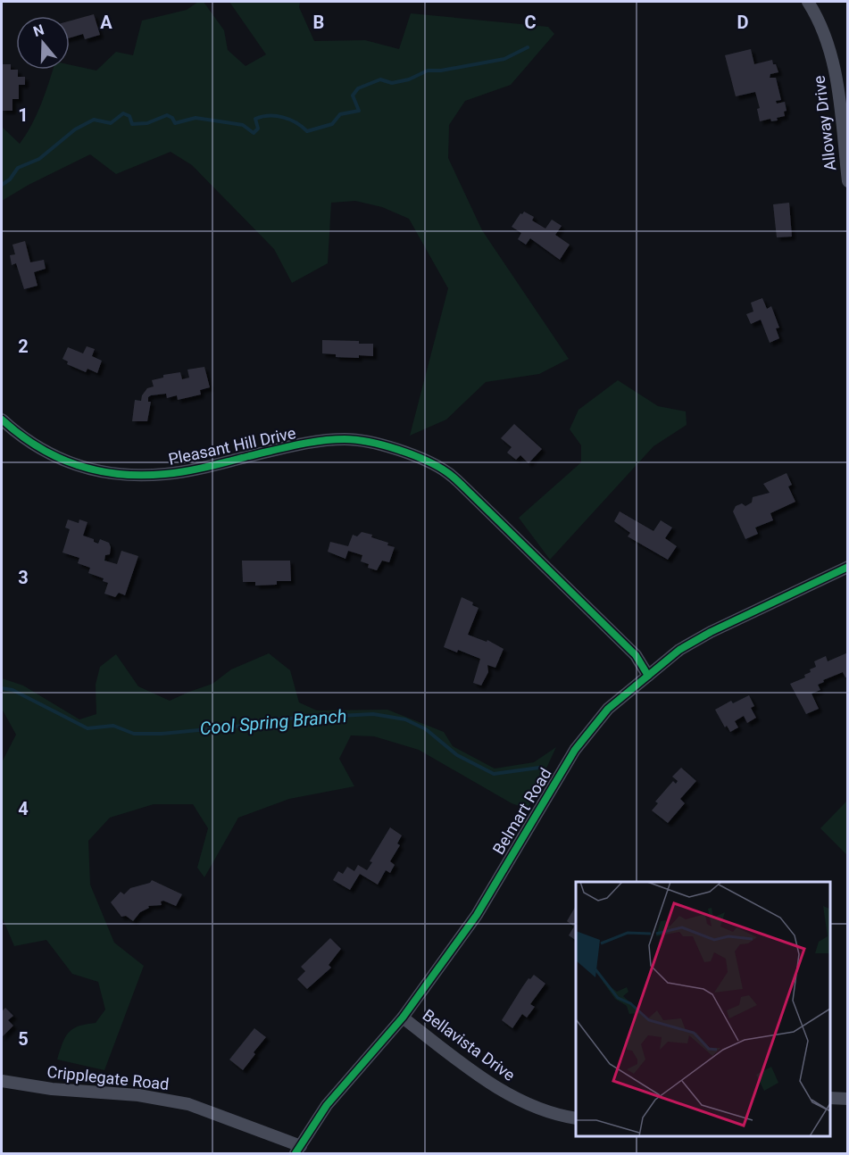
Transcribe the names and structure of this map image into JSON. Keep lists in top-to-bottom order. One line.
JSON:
{"streets":{"street":["Alloway Drive","Pleasant Hill Drive","Belmart Road","Bellavista Drive","Cripplegate Road"]},"crossings":[["Pleasant Hill Drive","Belmart Road"],["Belmart Road","Bellavista Drive"],["Belmart Road","Cripplegate Road"]],"water":["Cool Spring Branch"],"north":"top","grid":{"columns":["A","B","C","D"],"rows":["1","2","3","4","5"]}}
